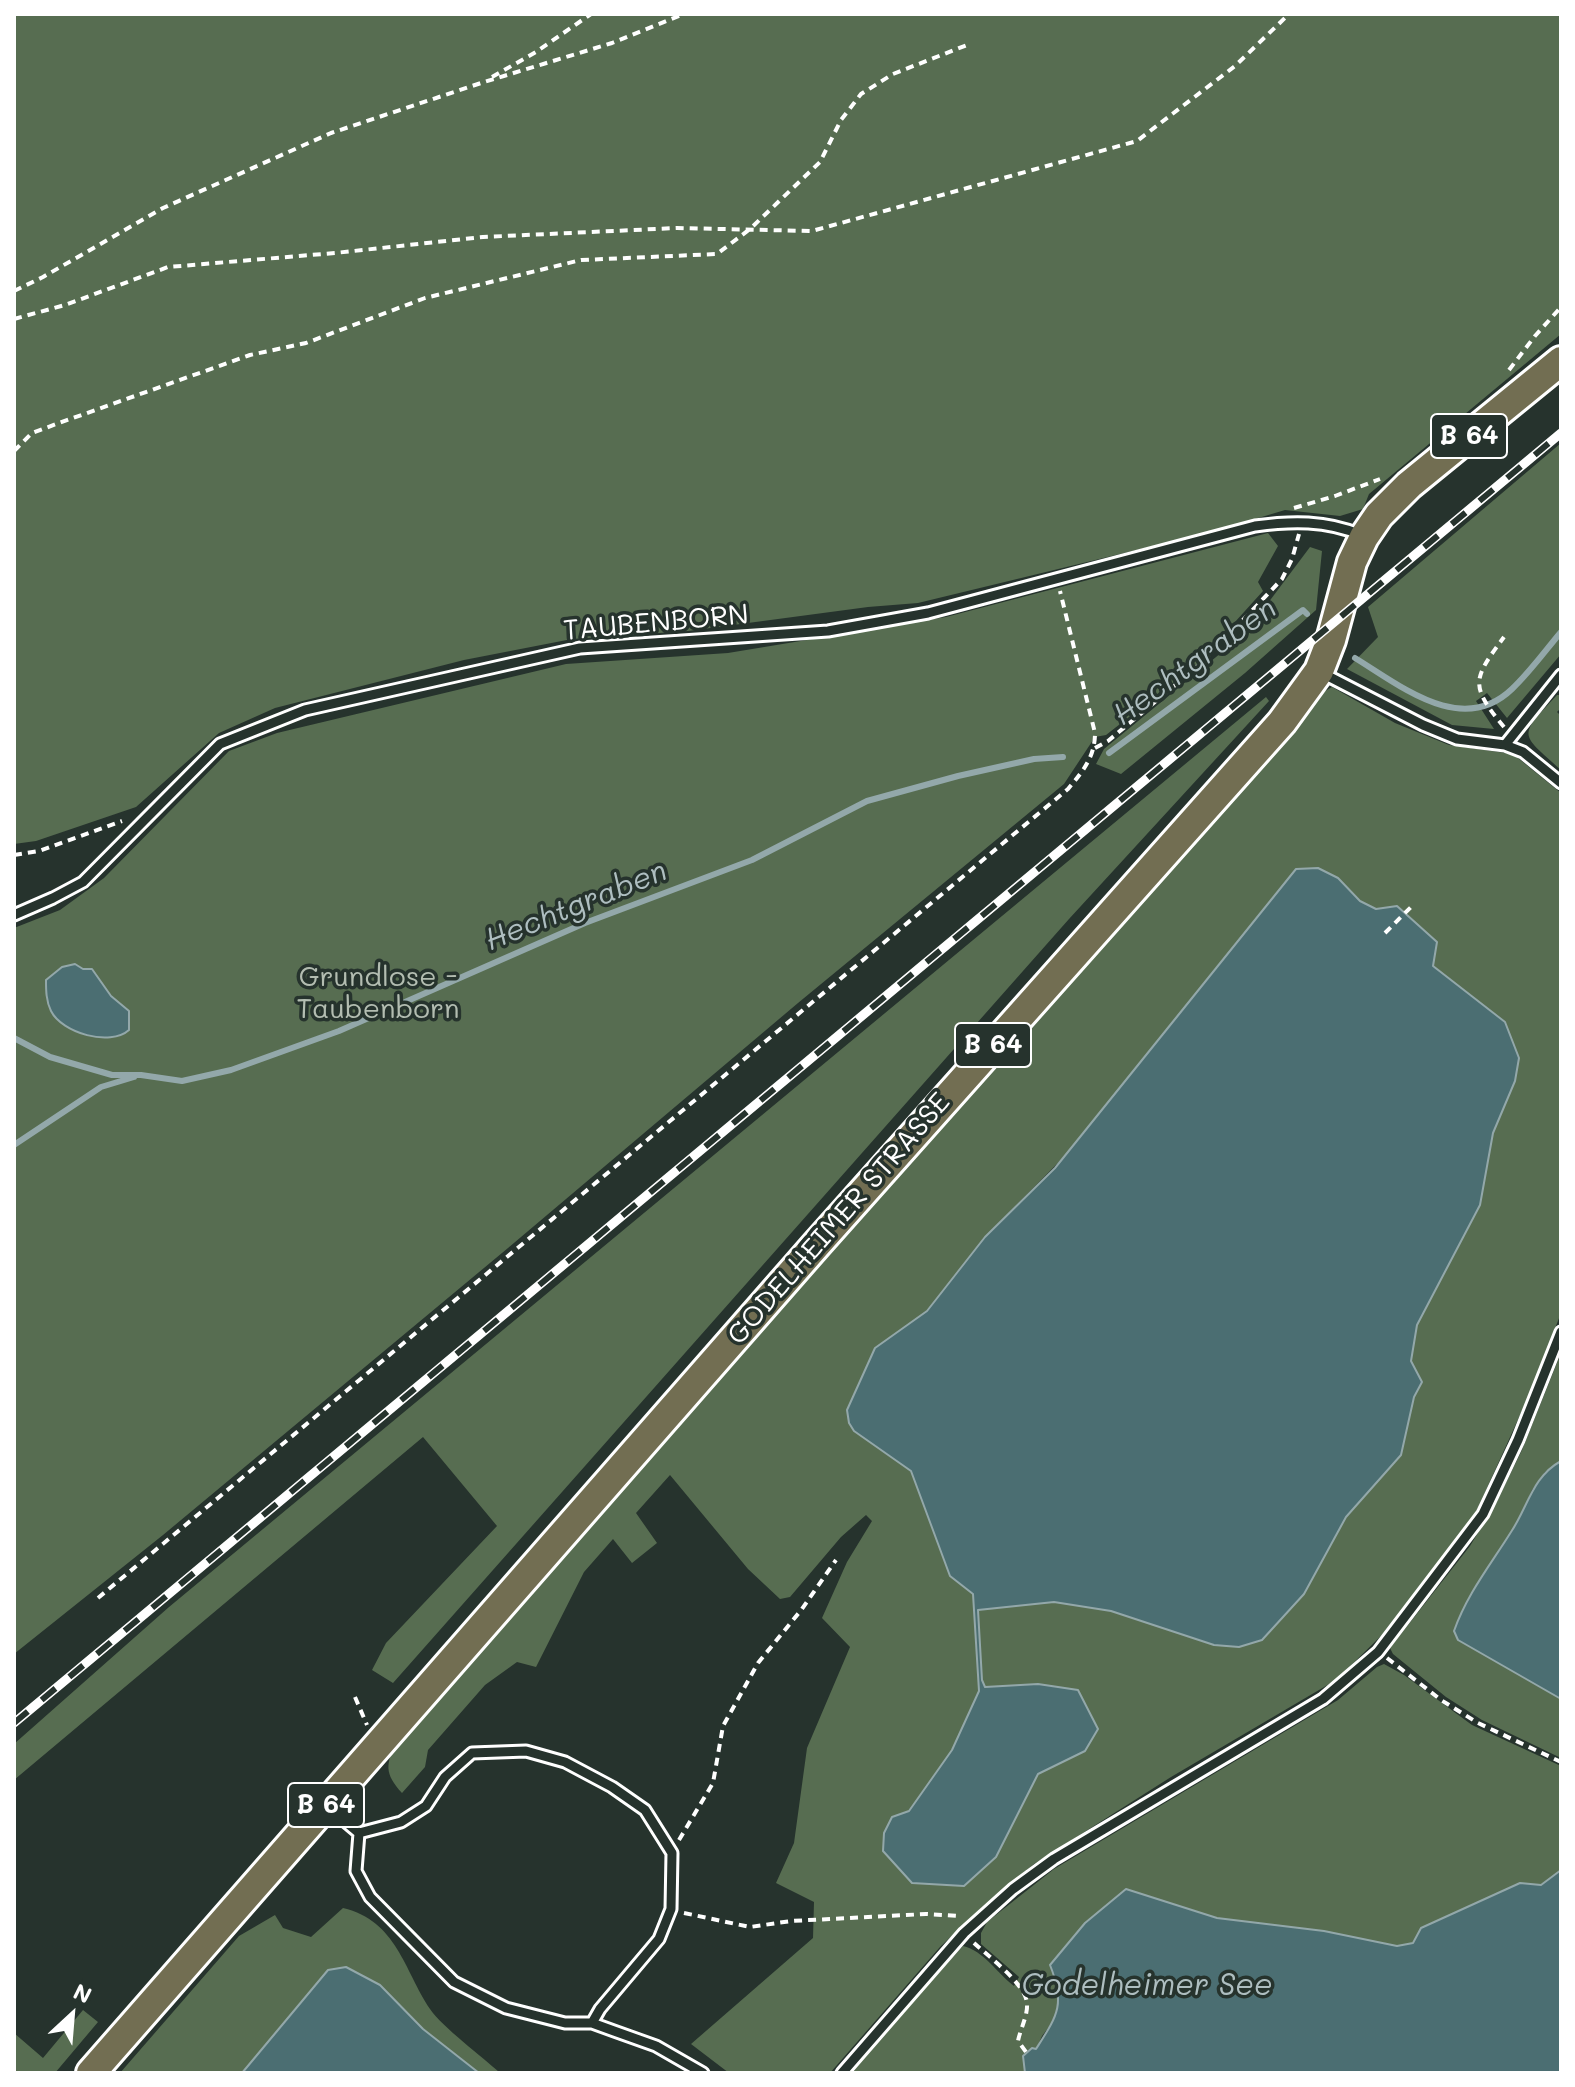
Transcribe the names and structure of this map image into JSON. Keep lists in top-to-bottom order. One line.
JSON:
{"streets":{"main road":["B 64","GODELHEIMER STRASSE"],"lane":["TAUBENBORN"]},"crossings":[["TAUBENBORN","GODELHEIMER STRASSE"]],"water":["Hechtgraben","Godelheimer See"],"parks":["Grundlose - Taubenborn"],"north":"top right"}
